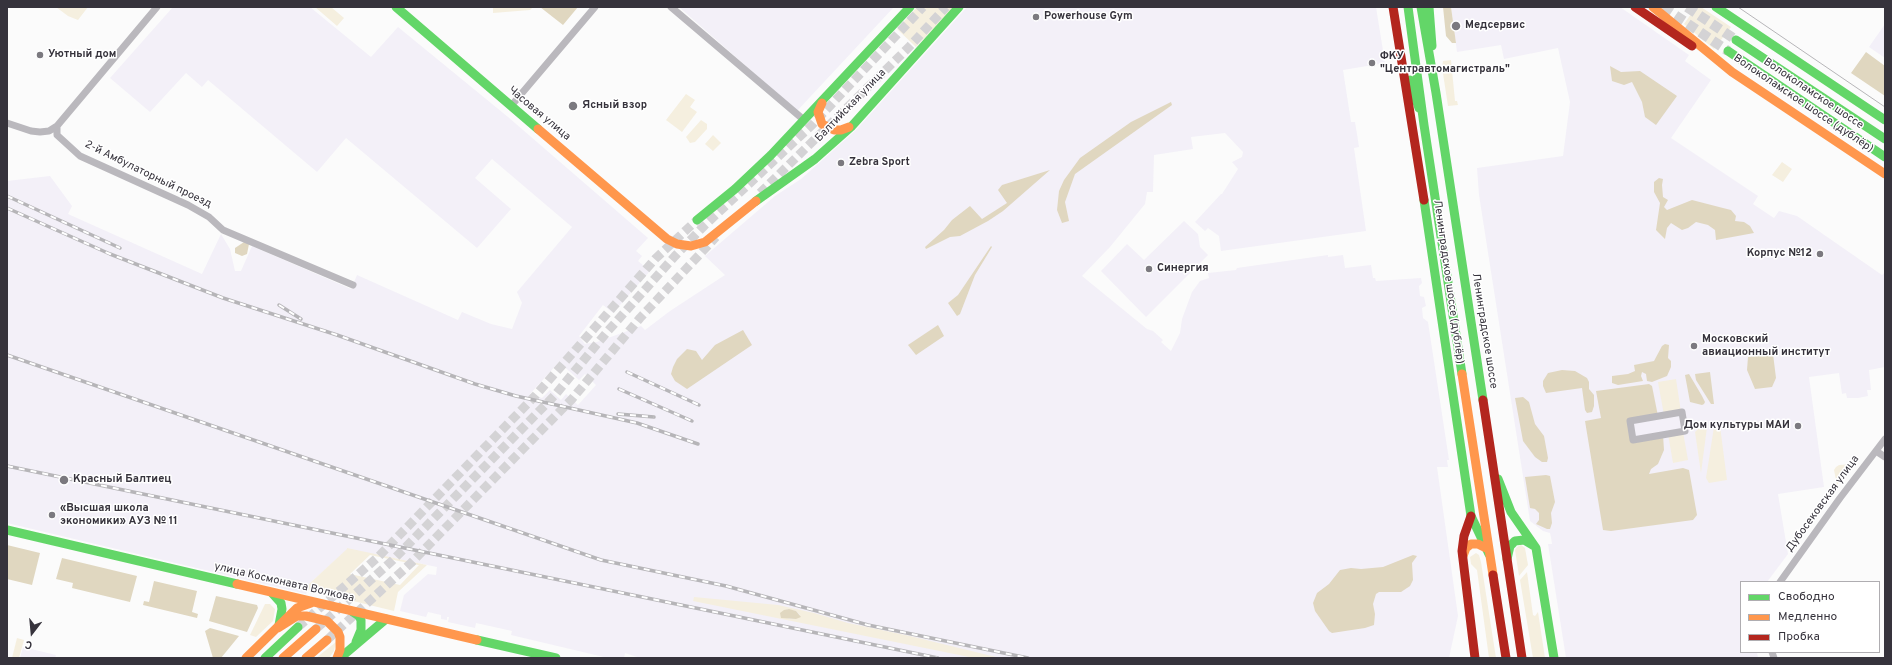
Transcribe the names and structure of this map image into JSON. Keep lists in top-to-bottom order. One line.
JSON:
{"streets":{"main road":["Волоколамское шоссе","Волоколамское шоссе (дублёр)","Балтийская улица","Часовая улица","Ленинградское шоссе (дублёр)","Ленинградское шоссе","улица Космонавта Волкова"],"street":["2-й Амбулаторный проезд","Дубосековская улица"]},"crossings":[["Балтийская улица","Часовая улица"]],"places":["Powerhouse Gym","Медсервис","Уютный дом","ФКУ \"Центравтомагистраль\"","Ясный взор","Zebra Sport","Корпус №12","Синергия","Московский авиационный институт","Дом культуры МАИ","Красный Балтиец","«Высшая школа экономики» АУЗ № 11"],"legend":["Свободно","Медленно","Пробка"],"north":"bottom"}
